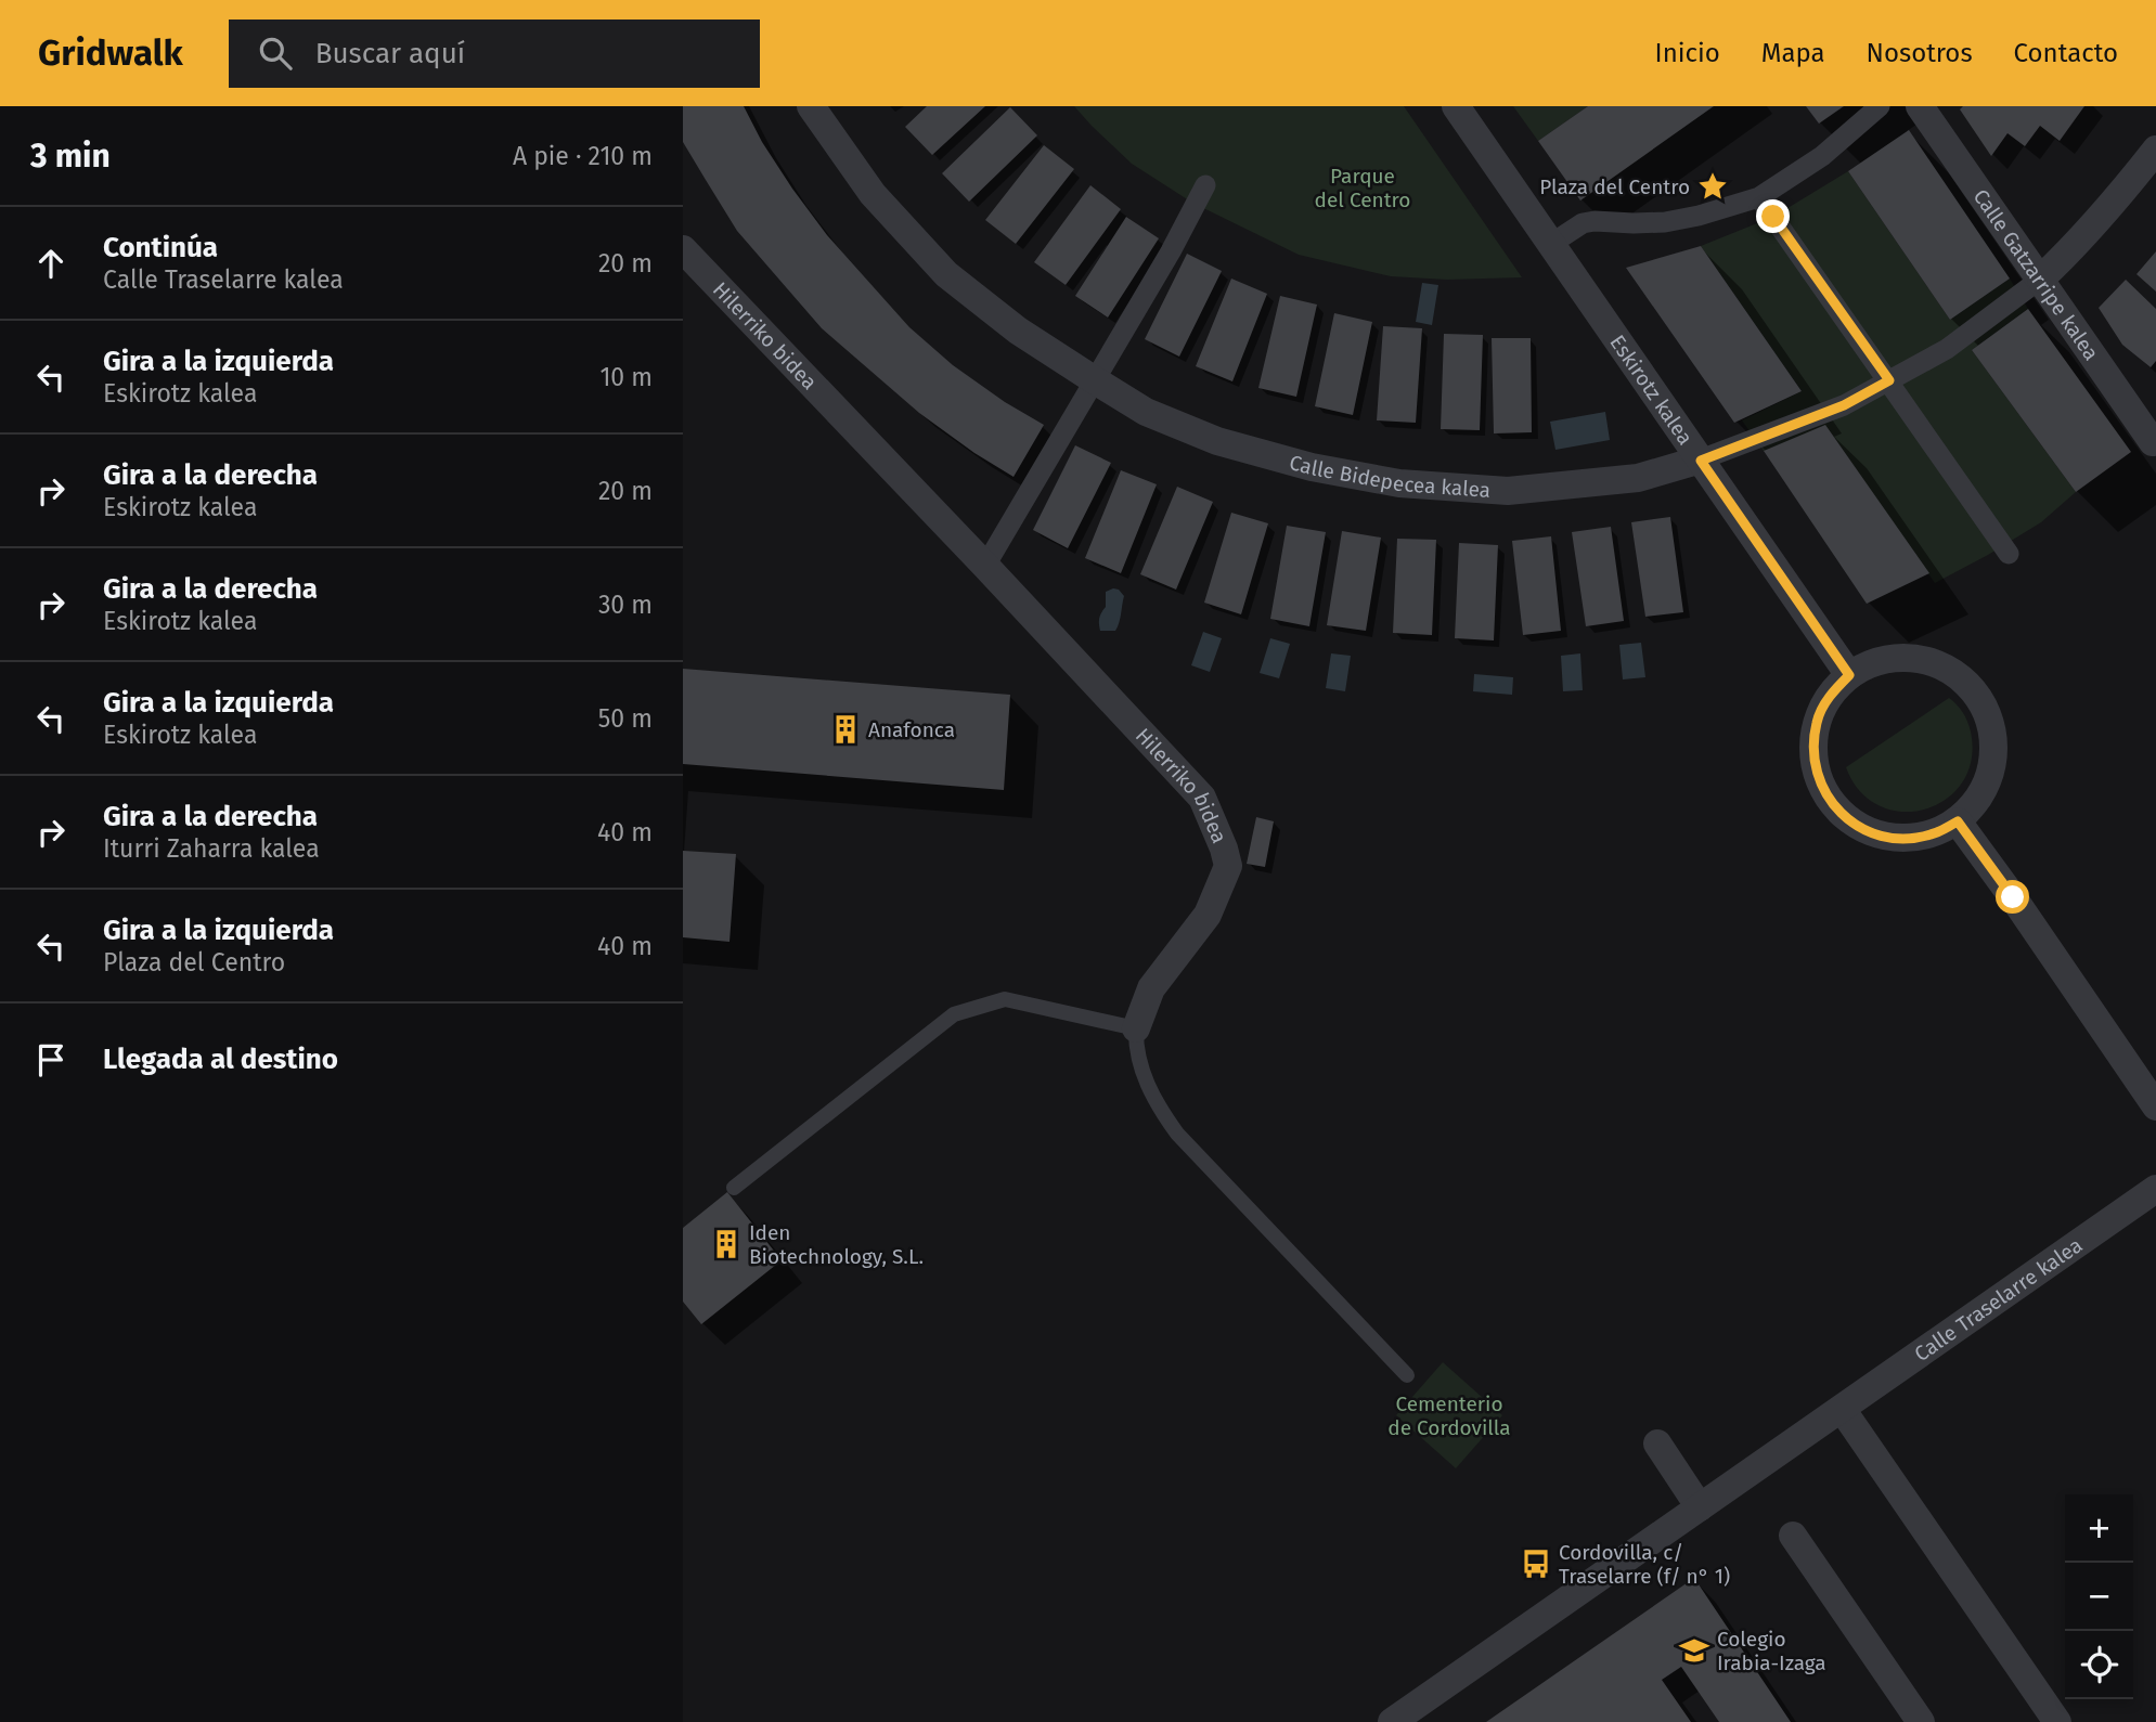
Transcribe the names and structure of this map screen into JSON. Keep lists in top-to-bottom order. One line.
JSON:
{"streets":{"street":["Calle Gatzarripe kalea","Hilerriko bidea","Eskirotz kalea","Calle Bidepecea kalea","Calle Traselarre kalea"]},"crossings":[["Eskirotz kalea","Calle Bidepecea kalea"]],"parks":["Parque del Centro","Cementerio de Cordovilla"],"places":{"place":["Plaza del Centro"],"building":["Anafonca","Iden Biotechnology, S.L."],"bus stop":["Cordovilla, c/ Traselarre (f/ n° 1)"],"school or university":["Colegio Irabia-Izaga"]},"page":{"header":"Gridwalk","search":"Buscar aquí","nav":["Inicio","Mapa","Nosotros","Contacto"],"heading":["3 min","A pie · 210 m"],"list":[["Continúa","Calle Traselarre kalea","20 m"],["Gira a la izquierda","Eskirotz kalea","10 m"],["Gira a la derecha","Eskirotz kalea","20 m"],["Gira a la derecha","Eskirotz kalea","30 m"],["Gira a la izquierda","Eskirotz kalea","50 m"],["Gira a la derecha","Iturri Zaharra kalea","40 m"],["Gira a la izquierda","Plaza del Centro","40 m"],"Llegada al destino"],"map_buttons":["+","−"]}}
